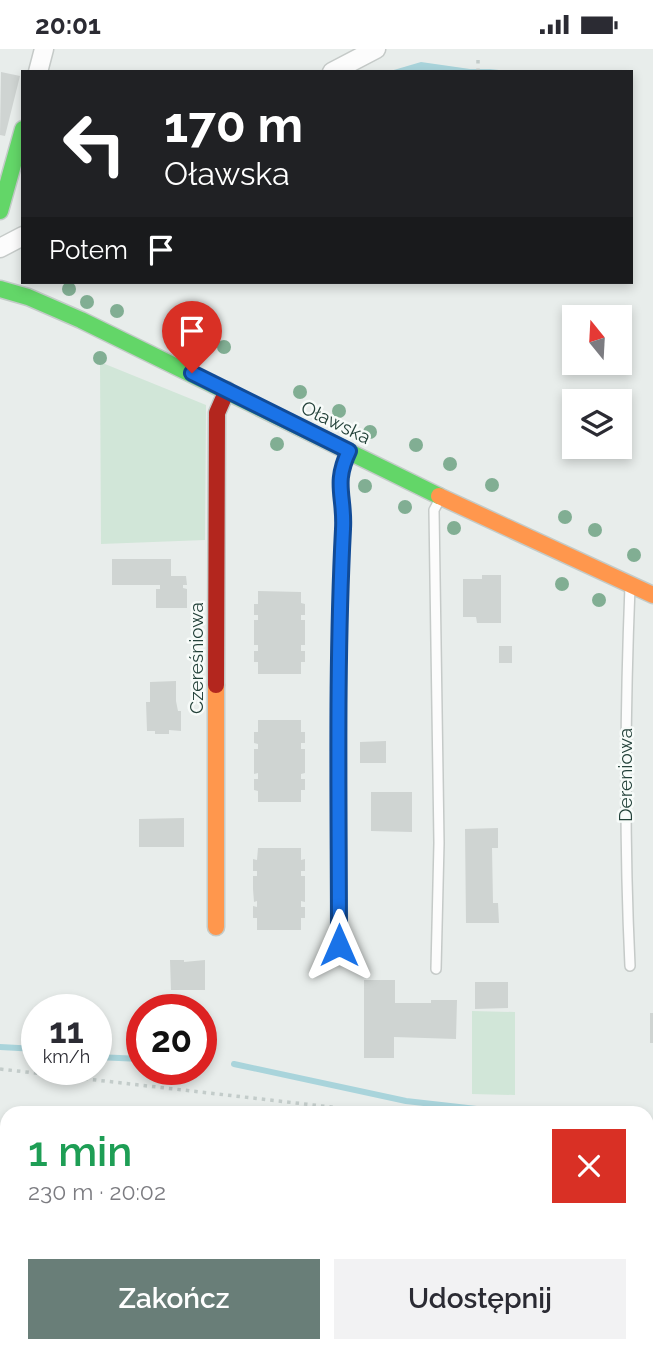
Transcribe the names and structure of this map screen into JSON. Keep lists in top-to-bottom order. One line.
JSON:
{"streets":{"street":["Oławska","Czereśniowa"],"lane":["Dereniowa"]},"crossings":[["Oławska","Czereśniowa"],["Oławska","Dereniowa"]],"north":"top","page":{"status":"20:01","turn":["170 m","Oławska"],"then":"Potem","speed":"11 km/h","limit":"20","heading":["1 min","230 m · 20:02"],"buttons":["Zakończ","Udostępnij"]}}
